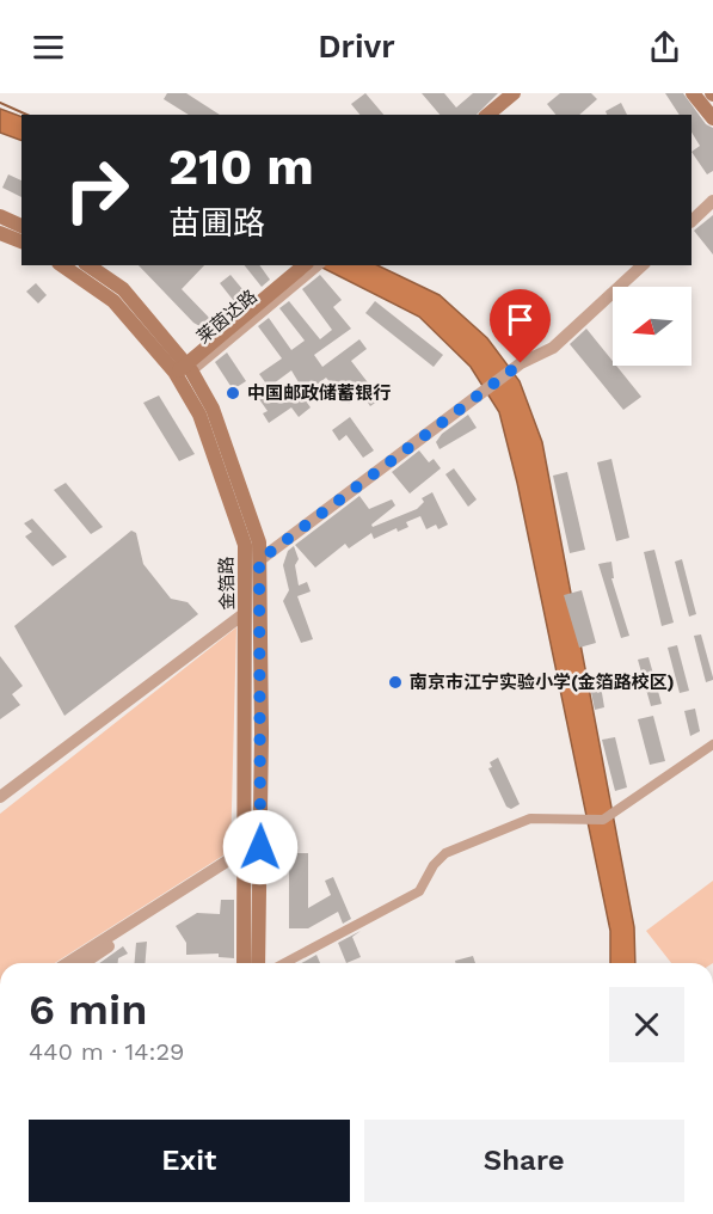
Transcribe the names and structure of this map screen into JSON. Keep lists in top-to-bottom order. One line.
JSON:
{"streets":{"main road":["金箔路"],"street":["莱茵达路"]},"crossings":[["莱茵达路","金箔路"]],"places":["中国邮政储蓄银行","南京市江宁实验小学(金箔路校区)"],"north":"left","page":{"header":"Drivr","turn":["210 m","苗圃路"],"heading":["6 min","440 m · 14:29"],"buttons":["Exit","Share"]}}
